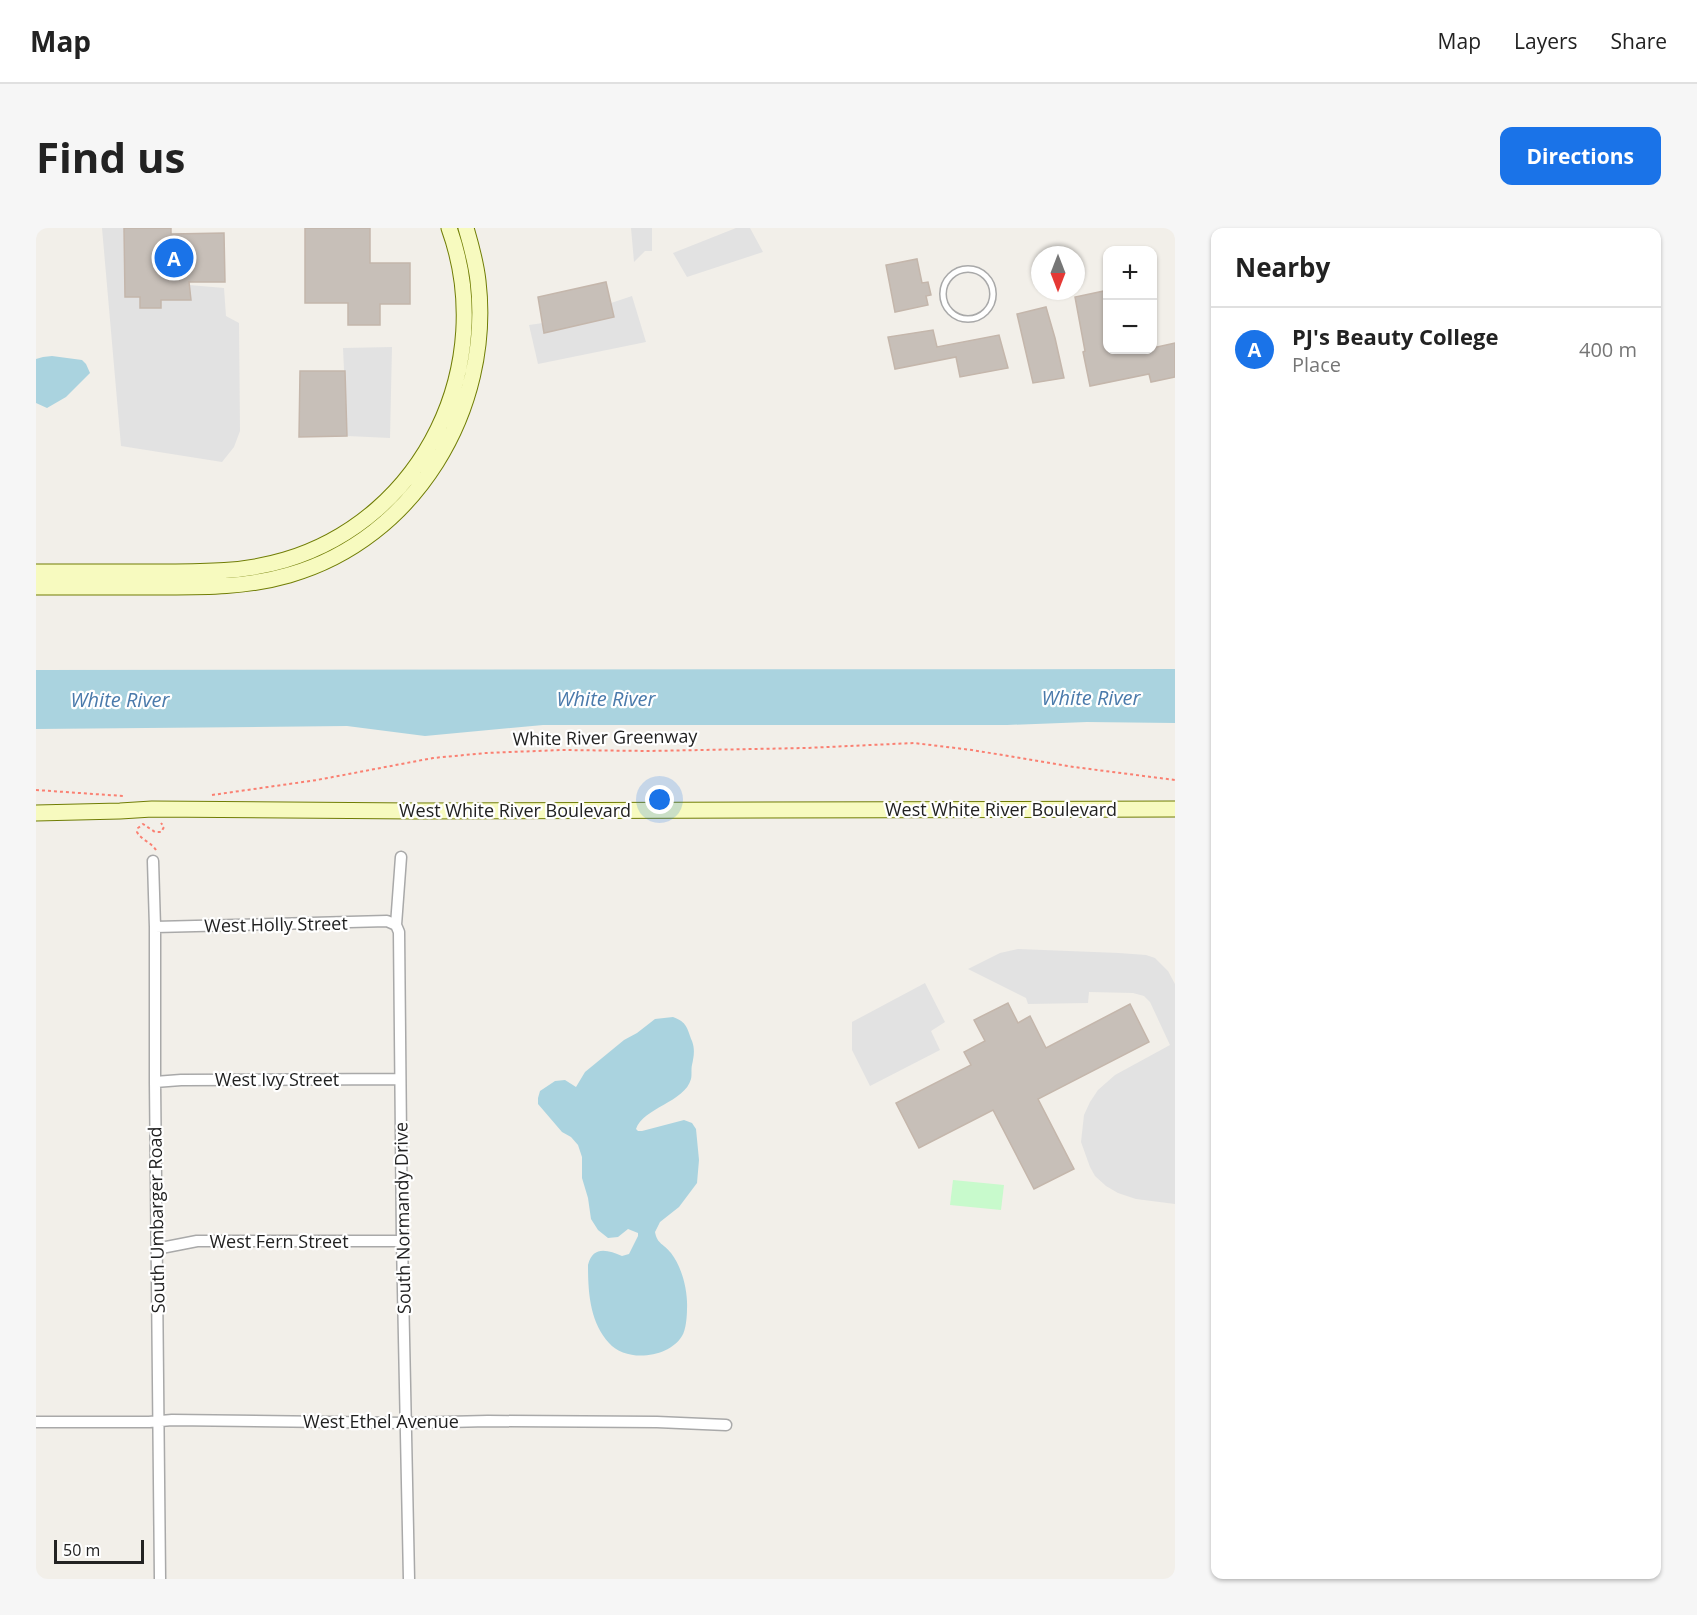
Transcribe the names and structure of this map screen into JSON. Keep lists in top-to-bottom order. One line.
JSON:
{"streets":{"main road":["West White River Boulevard"],"street":["West Holly Street","West Ivy Street","South Normandy Drive","South Umbarger Road","West Fern Street","West Ethel Avenue"],"path":["White River Greenway"]},"crossings":[["West Holly Street","South Normandy Drive"],["West Holly Street","South Umbarger Road"],["West Ivy Street","South Normandy Drive"],["West Ivy Street","South Umbarger Road"],["South Normandy Drive","West Fern Street"],["South Normandy Drive","West Ethel Avenue"],["South Umbarger Road","West Fern Street"],["South Umbarger Road","West Ethel Avenue"]],"water":["White River"],"scale_bar":"50 m","north":"bottom","page":{"header":"Map","nav":["Map","Layers","Share"],"buttons":"Directions","title":"Find us","heading":"Nearby","pins":"A","map_buttons":["+","−"],"list":[{"mark":"A","name":"PJ's Beauty College","note":"Place","value":"400 m"}],"scale":"50 m"}}
